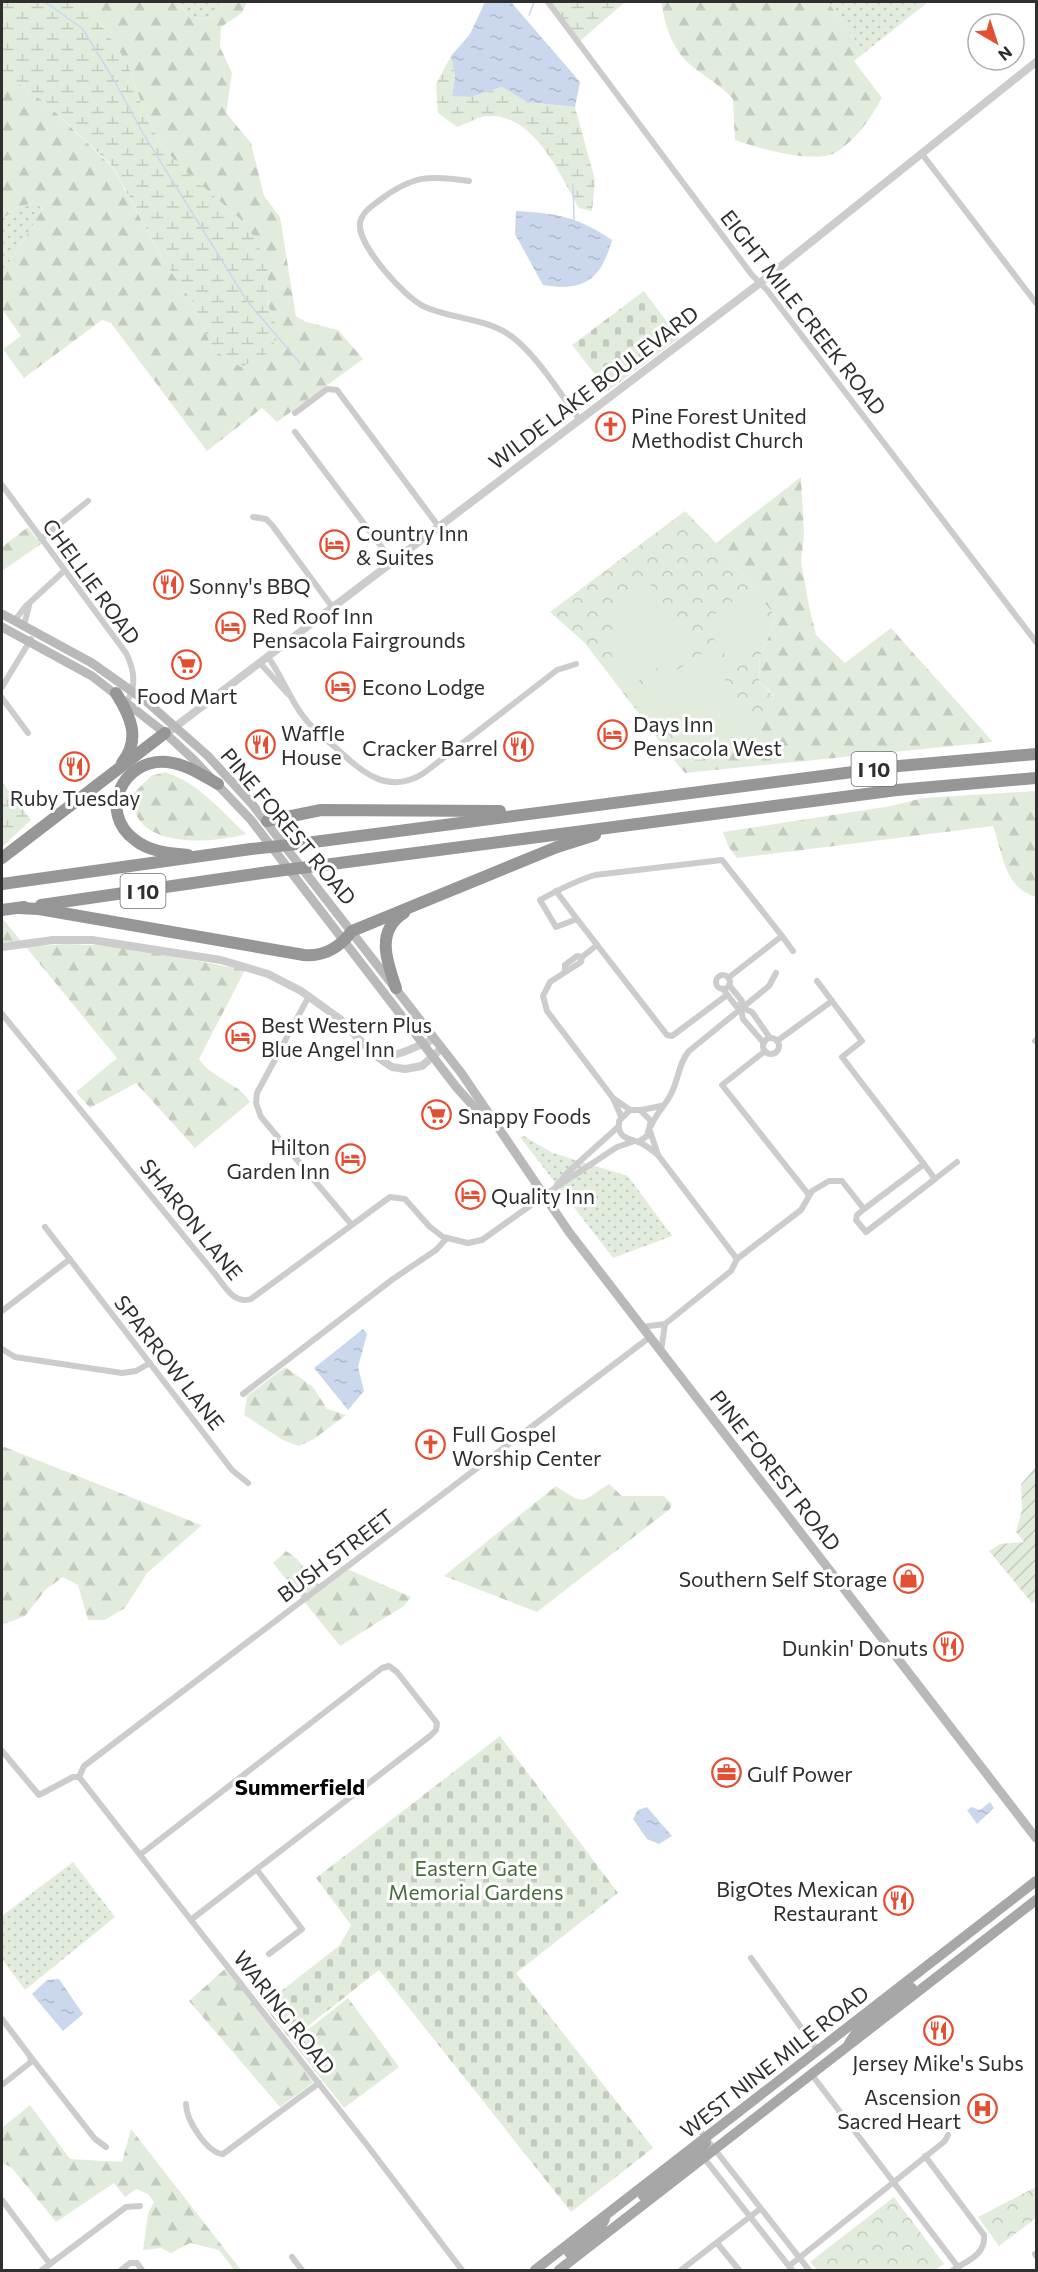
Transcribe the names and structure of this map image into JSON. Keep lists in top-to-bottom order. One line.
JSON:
{"streets":{"highway":["I 10"],"main road":["PINE FOREST ROAD","WEST NINE MILE ROAD"],"street":["EIGHT MILE CREEK ROAD","WILDE LAKE BOULEVARD","CHELLIE ROAD","SHARON LANE","SPARROW LANE","BUSH STREET","WARING ROAD"]},"crossings":[["EIGHT MILE CREEK ROAD","WILDE LAKE BOULEVARD"],["WILDE LAKE BOULEVARD","PINE FOREST ROAD"],["CHELLIE ROAD","PINE FOREST ROAD"],["PINE FOREST ROAD","BUSH STREET"],["BUSH STREET","WARING ROAD"]],"districts":["Summerfield"],"parks":["Eastern Gate Memorial Gardens"],"places":{"church":["Pine Forest United Methodist Church","Full Gospel Worship Center"],"hotel":["Country Inn & Suites","Red Roof Inn Pensacola Fairgrounds","Econo Lodge","Days Inn Pensacola West","Best Western Plus Blue Angel Inn","Hilton Garden Inn","Quality Inn"],"restaurant":["Sonny's BBQ","Waffle House","Cracker Barrel","Ruby Tuesday","Dunkin' Donuts","BigOtes Mexican Restaurant","Jersey Mike's Subs"],"supermarket":["Food Mart","Snappy Foods"],"shop":["Southern Self Storage"],"office":["Gulf Power"],"hospital":["Ascension Sacred Heart"]},"north":"bottom right"}
